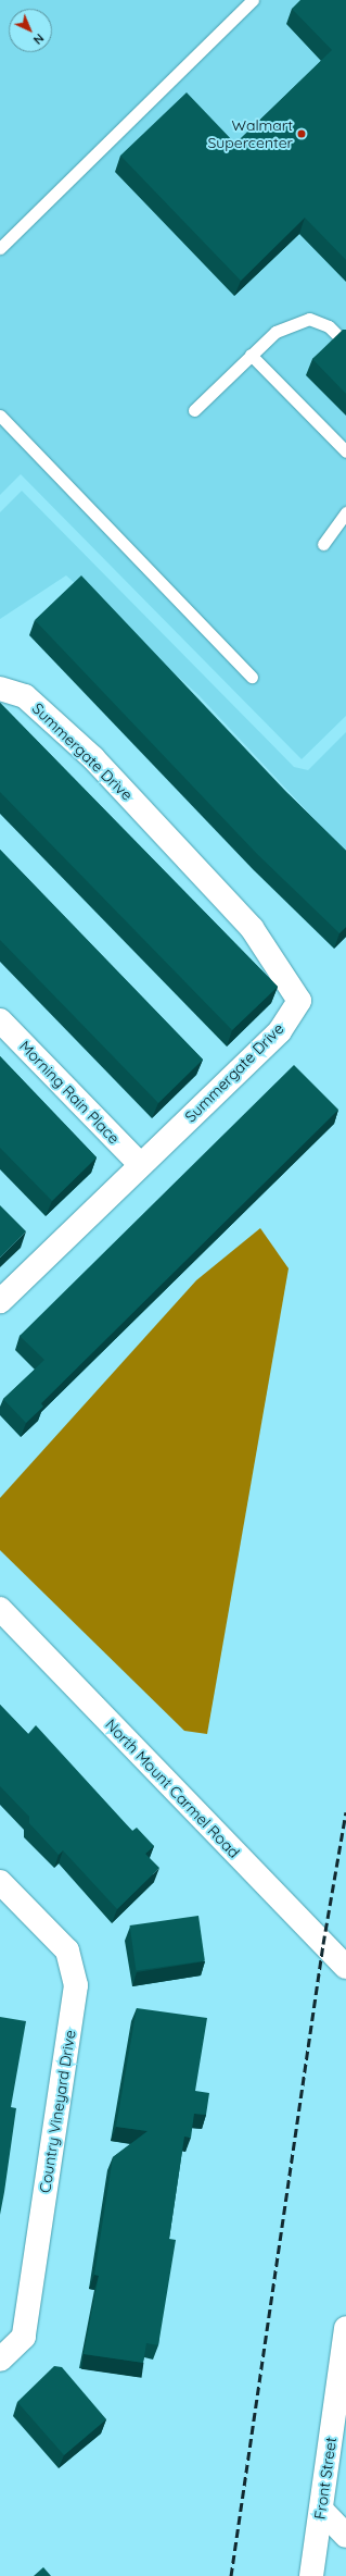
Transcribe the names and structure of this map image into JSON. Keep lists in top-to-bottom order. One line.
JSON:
{"streets":{"street":["Summergate Drive","Morning Rain Place","North Mount Carmel Road","Country Vineyard Drive","Front Street"]},"crossings":[["Summergate Drive","Morning Rain Place"]],"places":["Walmart Supercenter"],"north":"bottom right"}
